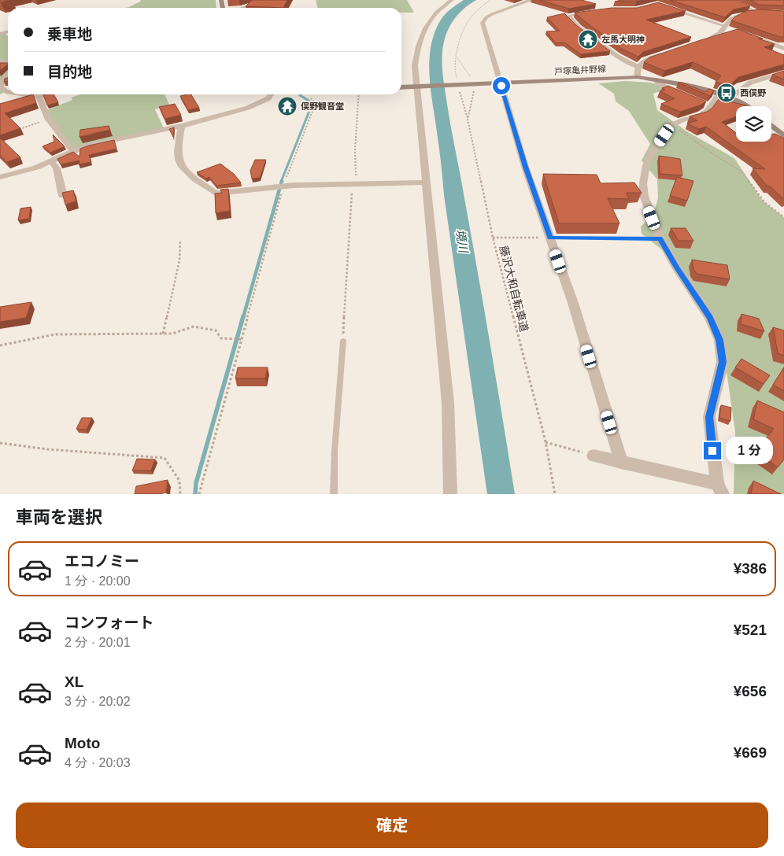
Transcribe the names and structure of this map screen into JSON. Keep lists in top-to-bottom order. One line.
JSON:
{"streets":{"main road":["戸塚亀井野線"],"path":["藤沢大和自転車道"]},"water":["境川"],"places":{"temple":["左馬大明神","俣野観音堂"],"bus stop":["西俣野"]},"page":{"banner":["乗車地","目的地"],"bubble":"1 分","heading":"車両を選択","list":[{"name":"エコノミー","note":"1 分 · 20:00","value":"¥386"},{"name":"コンフォート","note":"2 分 · 20:01","value":"¥521"},{"name":"XL","note":"3 分 · 20:02","value":"¥656"},{"name":"Moto","note":"4 分 · 20:03","value":"¥669"}],"buttons":"確定"}}
